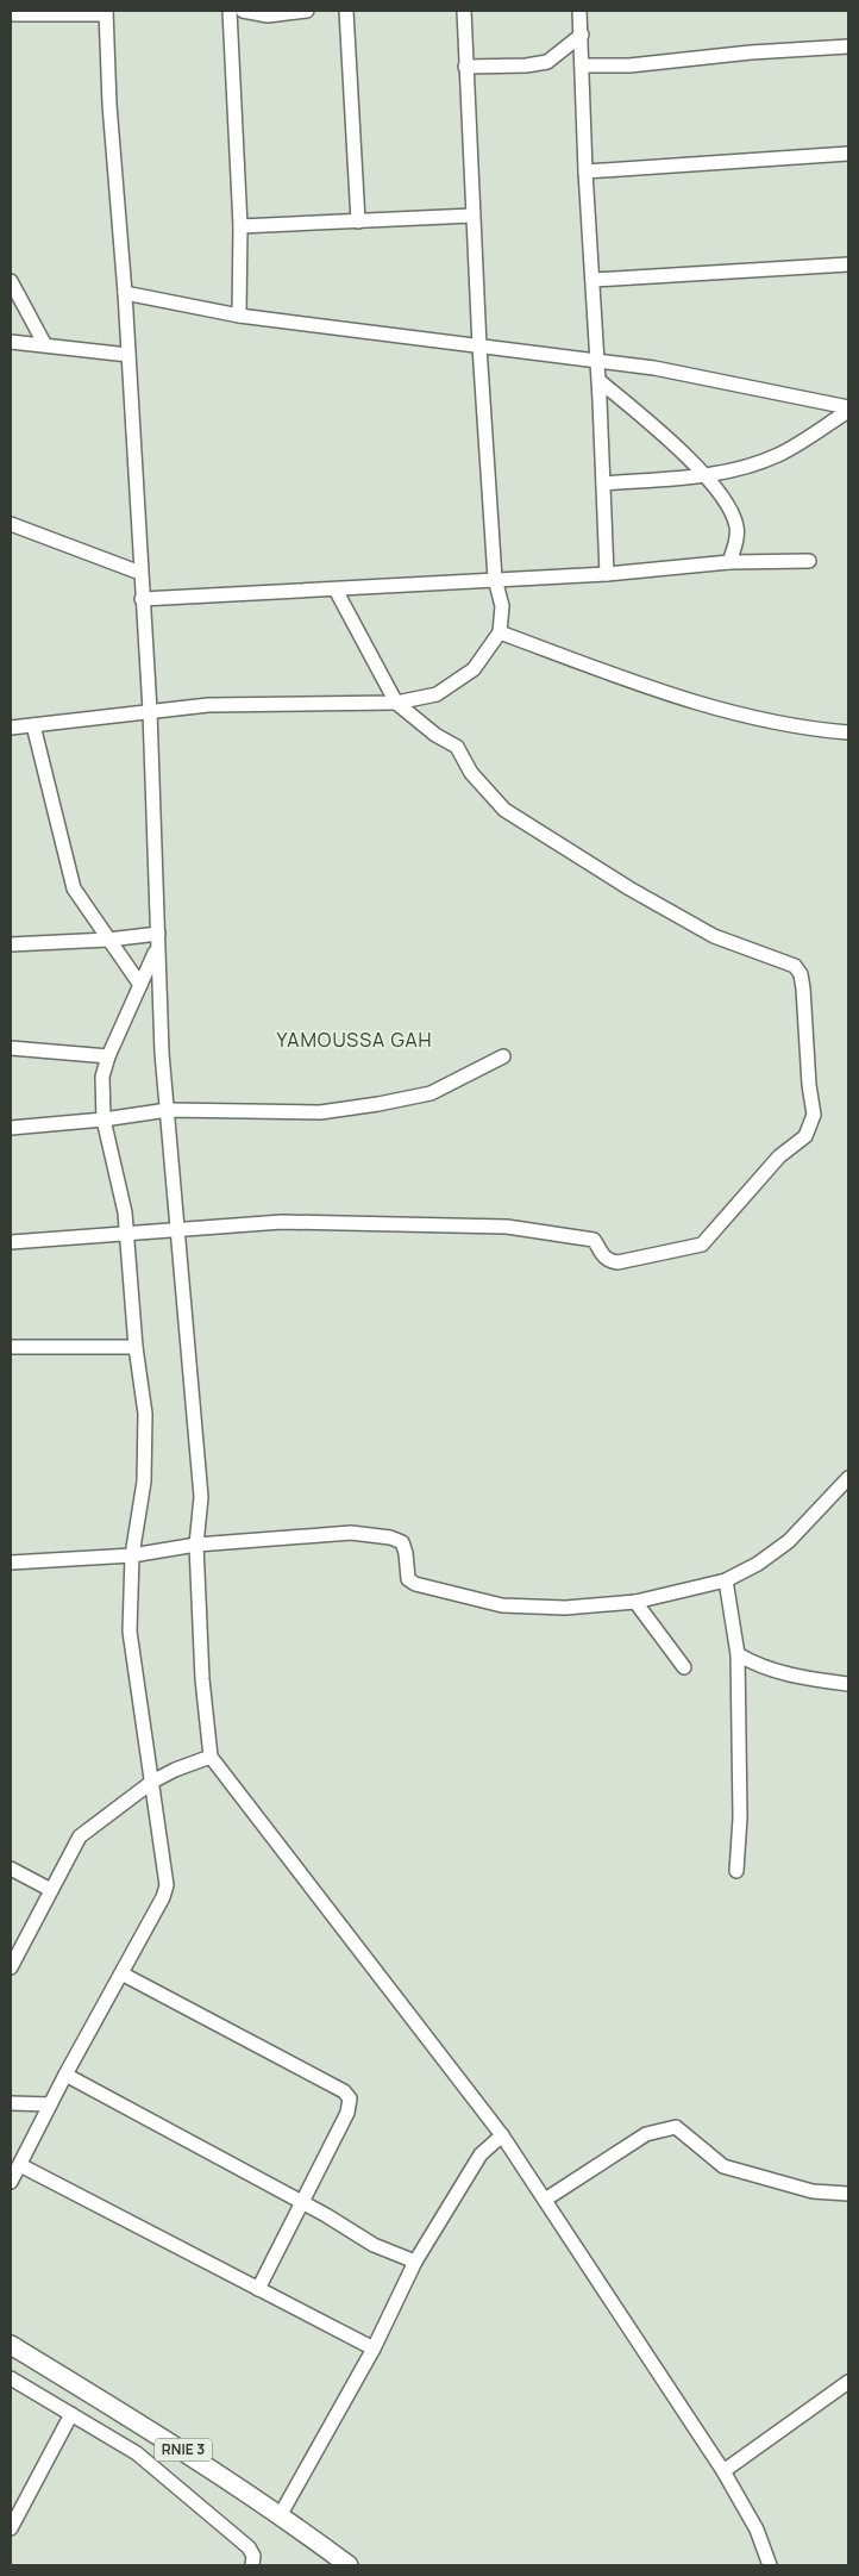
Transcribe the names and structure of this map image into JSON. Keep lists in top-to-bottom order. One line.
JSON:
{"streets":{"highway":["RNIE 3"]},"districts":["YAMOUSSA GAH"]}
